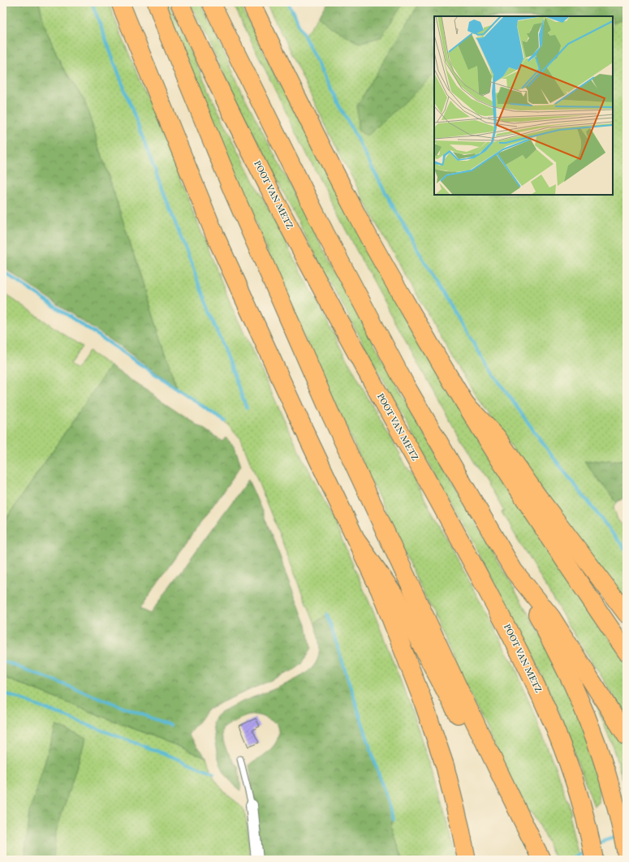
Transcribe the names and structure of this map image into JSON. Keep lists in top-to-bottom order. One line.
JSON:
{"streets":{"highway":["POOT VAN METZ"]}}
